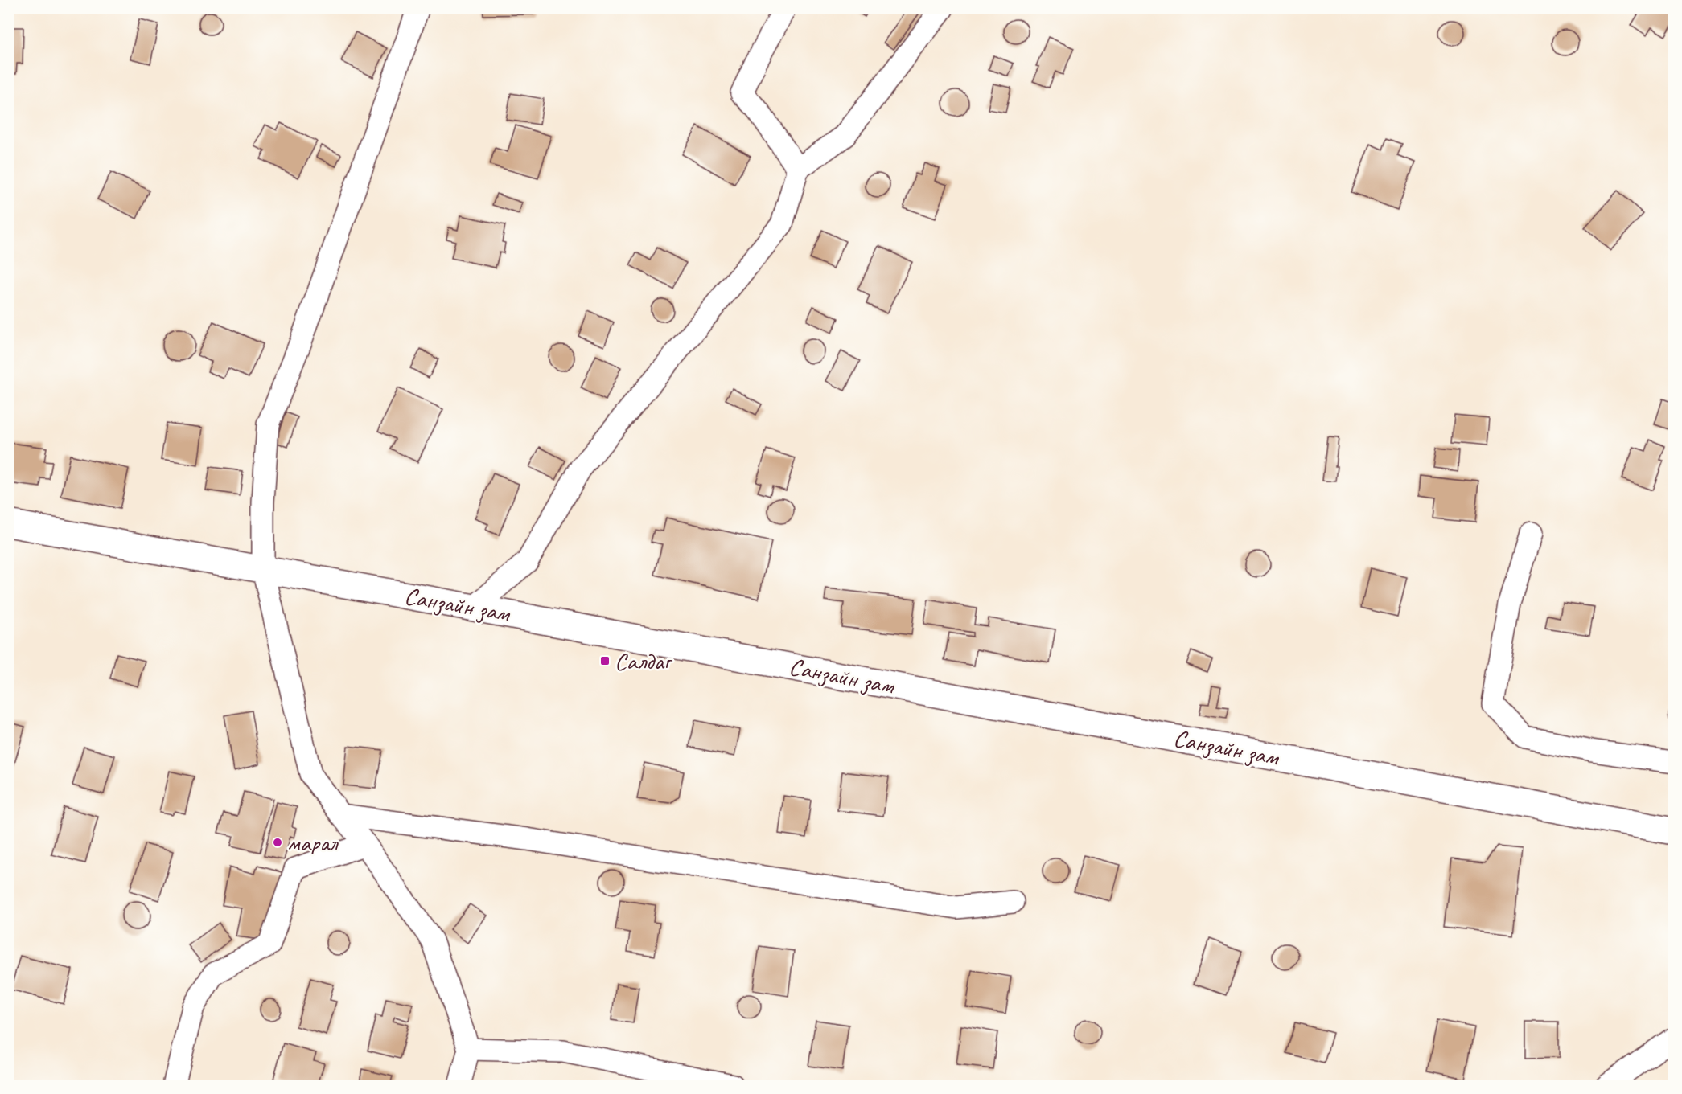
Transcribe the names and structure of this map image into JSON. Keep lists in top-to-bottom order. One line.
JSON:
{"streets":{"main road":["Санзайн зам"]},"places":{"transit":["Салдаг"],"other":["марал"]}}
